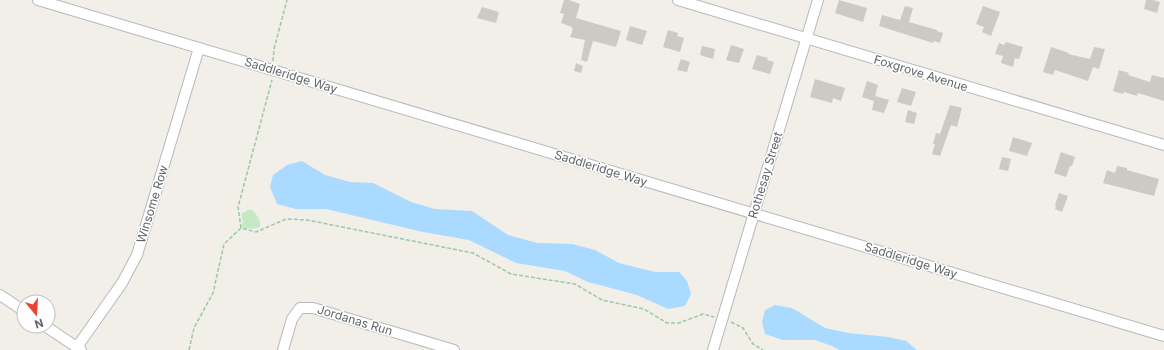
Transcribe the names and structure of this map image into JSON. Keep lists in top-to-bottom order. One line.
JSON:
{"streets":{"street":["Foxgrove Avenue","Saddleridge Way","Rothesay Street","Winsome Row","Jordanas Run"]},"crossings":[["Foxgrove Avenue","Rothesay Street"],["Saddleridge Way","Rothesay Street"],["Saddleridge Way","Winsome Row"]],"north":"bottom"}
